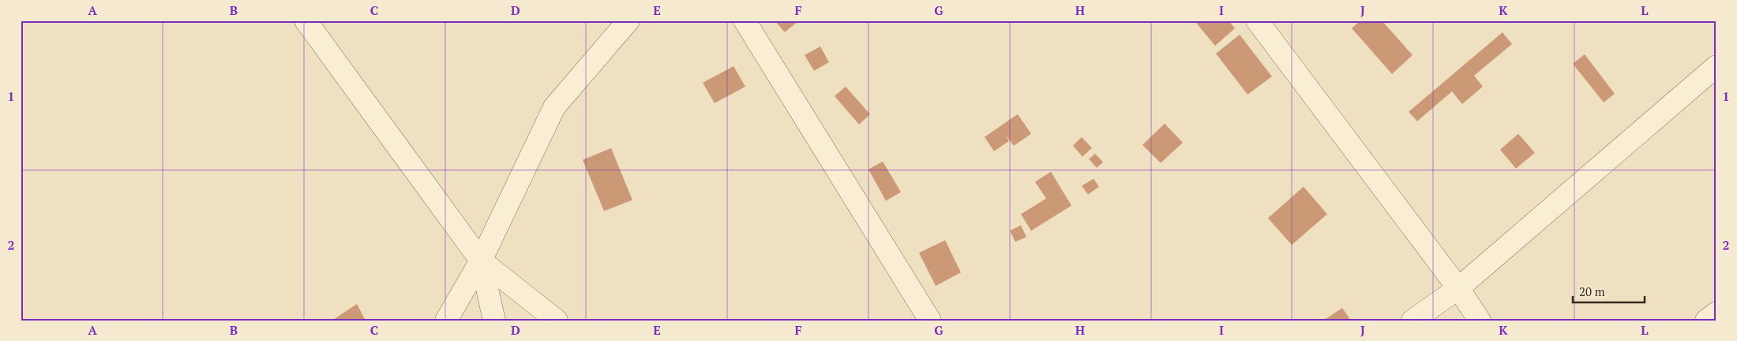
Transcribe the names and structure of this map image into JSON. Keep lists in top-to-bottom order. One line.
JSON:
{"scale_bar":"20 m","grid":{"columns":["A","B","C","D","E","F","G","H","I","J","K","L"],"rows":["1","2"]}}
